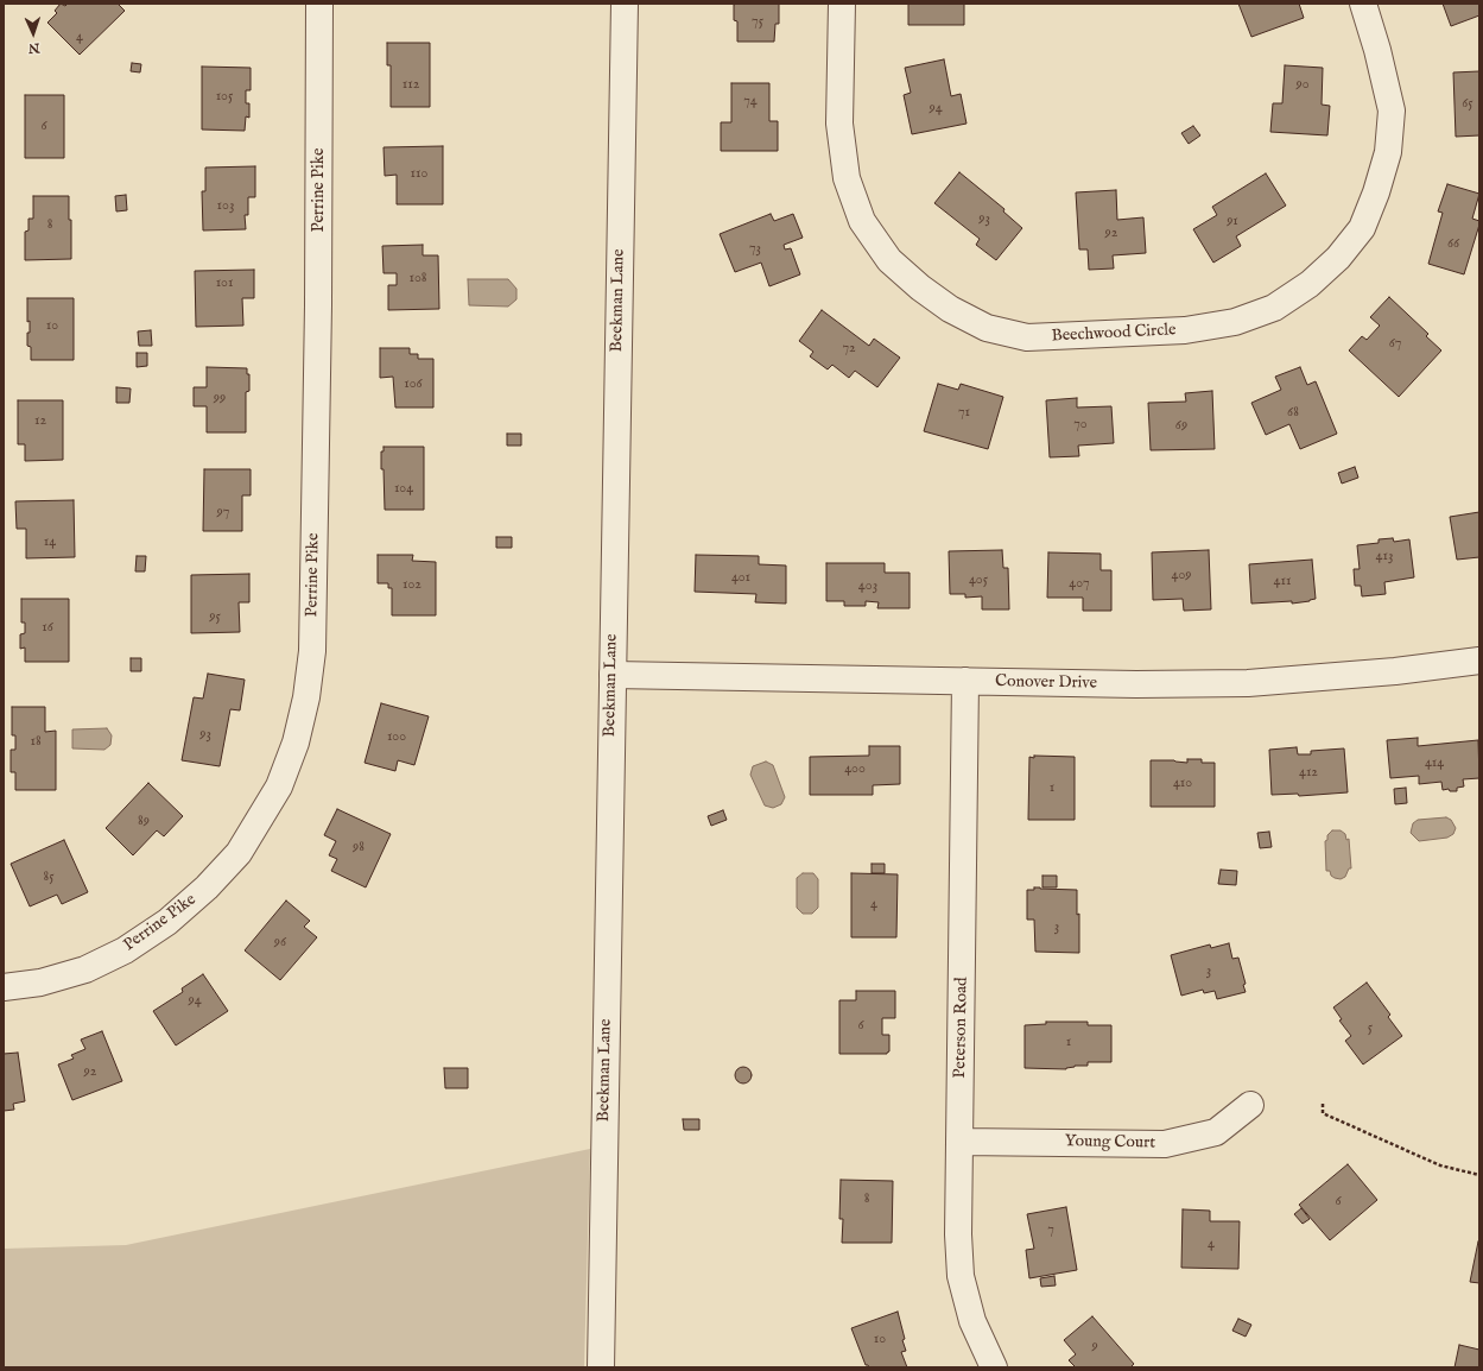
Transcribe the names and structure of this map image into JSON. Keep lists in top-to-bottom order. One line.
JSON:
{"streets":{"street":["Perrine Pike","Beekman Lane","Beechwood Circle","Conover Drive","Peterson Road","Young Court"]},"crossings":[["Beekman Lane","Conover Drive"],["Conover Drive","Peterson Road"],["Peterson Road","Young Court"]],"house_numbers":["75","4","112","90","105","74","65","94","6","110","103","93","91","8","92","66","73","108","101","10","67","72","106","99","71","68","12","70","69","104","97","14","413","409","401","405","411","407","102","403","95","16","93","100","18","414","400","412","410","1","89","98","85","4","3","96","3","94","6","5","1","92","8","6","7","4","10","9"],"north":"bottom"}
